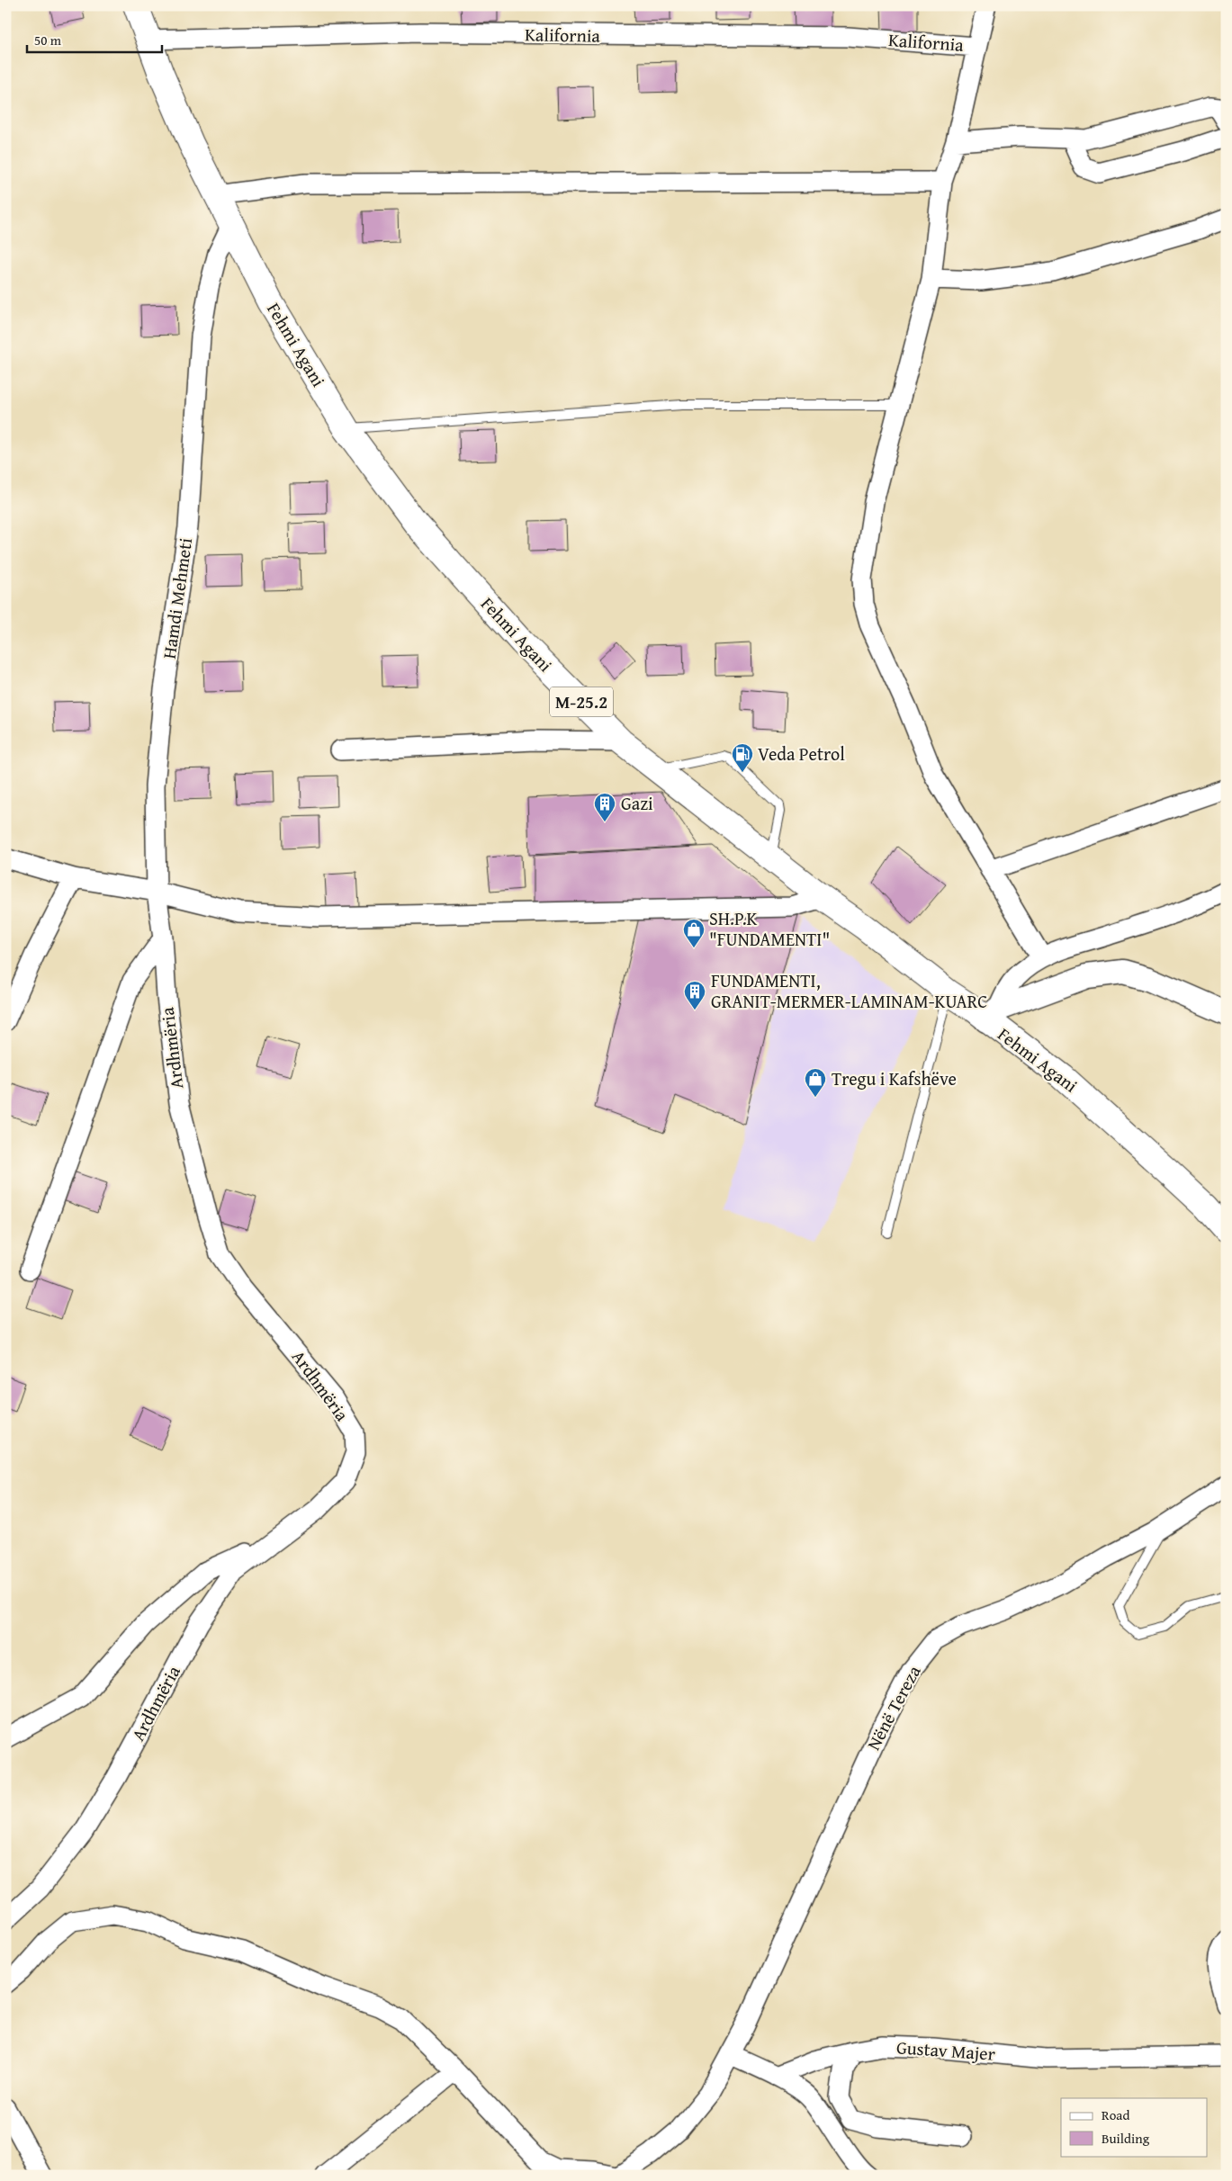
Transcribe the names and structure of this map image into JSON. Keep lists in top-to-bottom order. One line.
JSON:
{"streets":{"main road":["Fehmi Agani","M-25.2"],"street":["Kalifornia","Hamdi Mehmeti","Ardhmëria","Nënë Tereza","Gustav Majer"]},"crossings":[["Kalifornia","Fehmi Agani"],["Fehmi Agani","Hamdi Mehmeti"],["Hamdi Mehmeti","Ardhmëria"]],"places":{"fuel station":["Veda Petrol"],"building":["Gazi","FUNDAMENTI, GRANIT-MERMER-LAMINAM-KUARC"],"shop":["SH.P.K \"FUNDAMENTI\"","Tregu i Kafshëve"]},"legend":["Road","Building"],"scale_bar":"50 m"}
